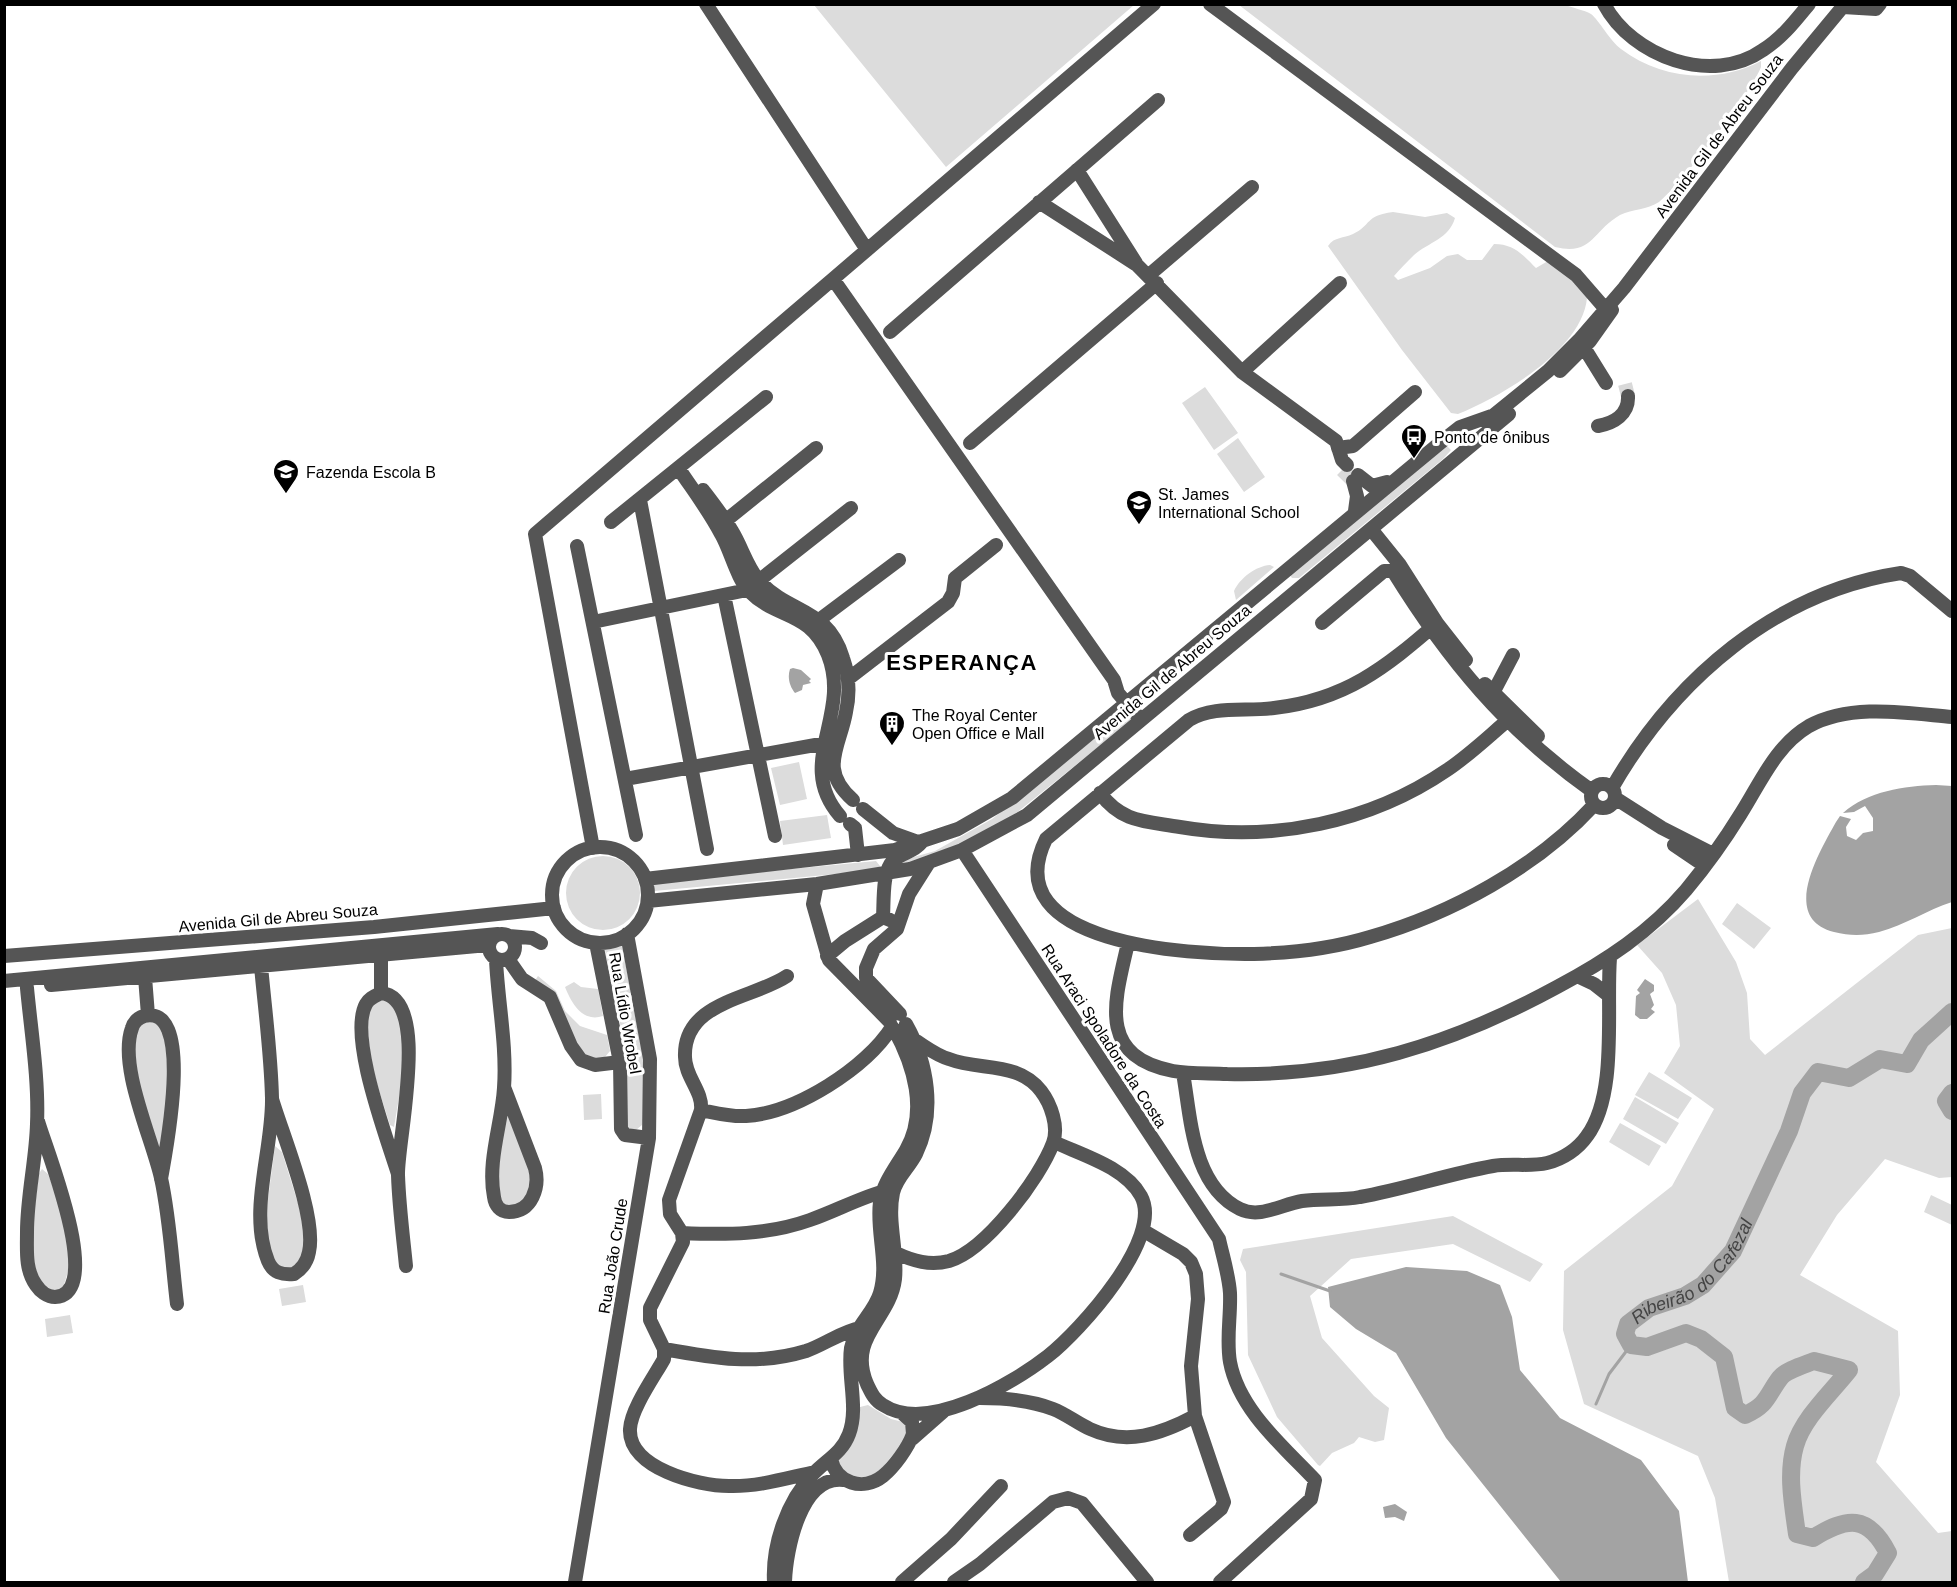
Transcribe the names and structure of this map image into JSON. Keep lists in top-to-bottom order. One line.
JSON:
{"streets":{"street":["Avenida Gil de Abreu Souza","Rua Lídio Wrobel","Rua Araci Spoladore da Costa","Rua João Crude"]},"crossings":[["Avenida Gil de Abreu Souza","Rua Lídio Wrobel"],["Avenida Gil de Abreu Souza","Rua Araci Spoladore da Costa"],["Avenida Gil de Abreu Souza","Rua João Crude"],["Rua Lídio Wrobel","Rua João Crude"]],"districts":["ESPERANÇA"],"water":["Ribeirão do Cafezal"],"places":{"bus stop":["Ponto de ônibus"],"school or university":["Fazenda Escola B","St. James International School"],"building":["The Royal Center Open Office e Mall"]}}
